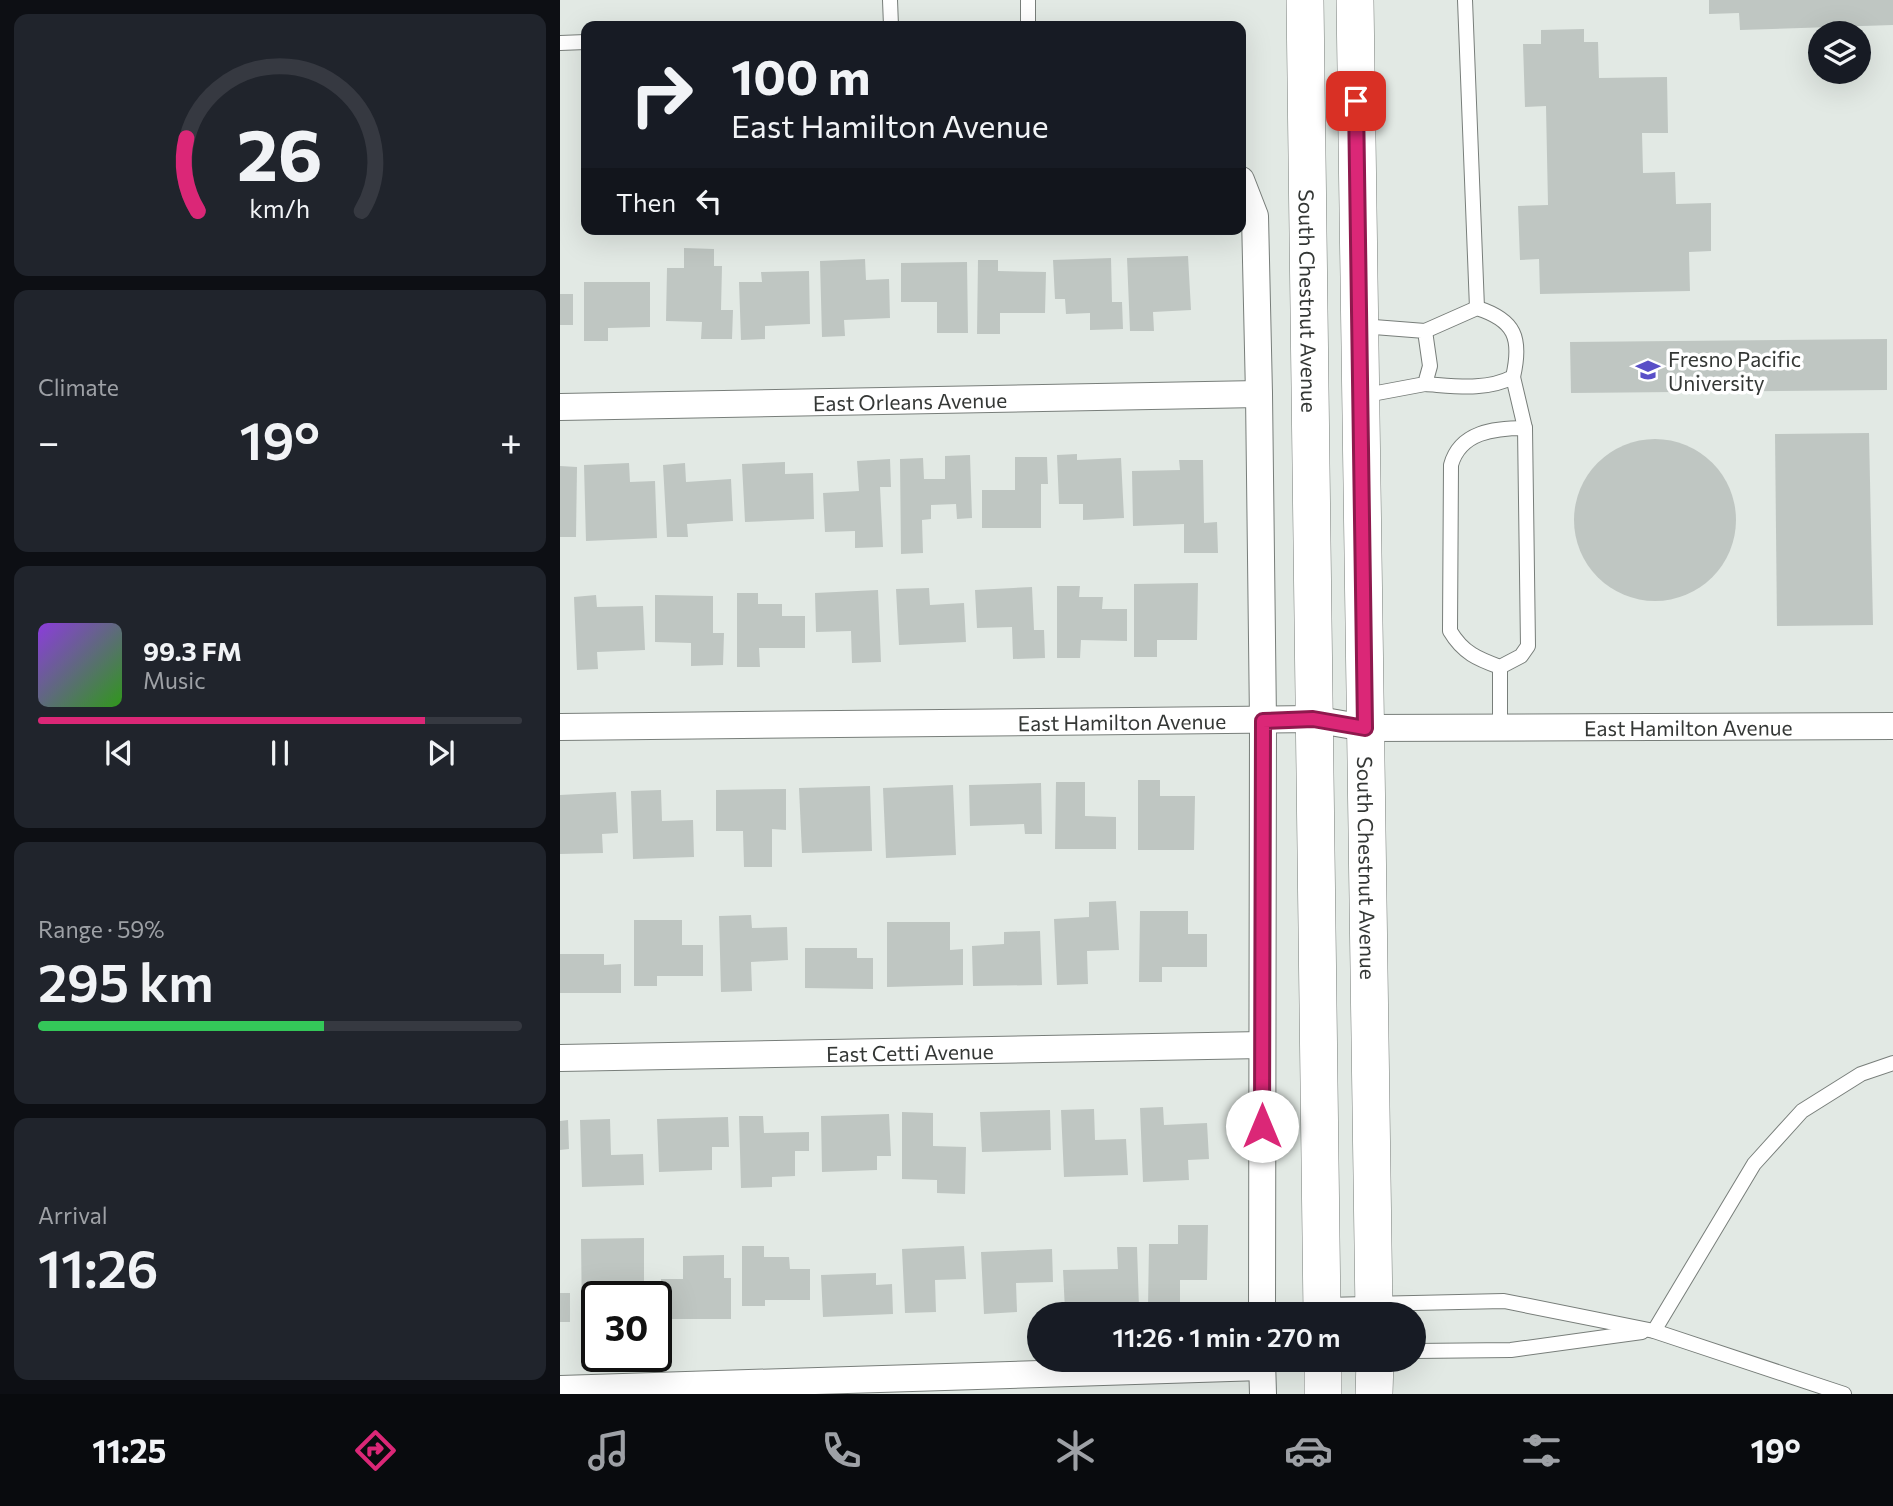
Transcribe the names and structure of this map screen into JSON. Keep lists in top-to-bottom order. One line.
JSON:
{"streets":{"main road":["South Chestnut Avenue"],"street":["East Orleans Avenue","East Hamilton Avenue","East Cetti Avenue"]},"crossings":[["South Chestnut Avenue","East Hamilton Avenue"]],"places":{"school or university":["Fresno Pacific University"]},"page":{"turn":["100 m","East Hamilton Avenue"],"then":"Then","tile":["Climate",["Range · 59%","295 km"],["Arrival","11:26"]],"heat":["−","19°","+"],"song":["99.3 FM","Music"],"limit":"30","trip":"11:26 · 1 min · 270 m","tabs":["11:25","19°"],"gauge":["26","km/h"]}}
